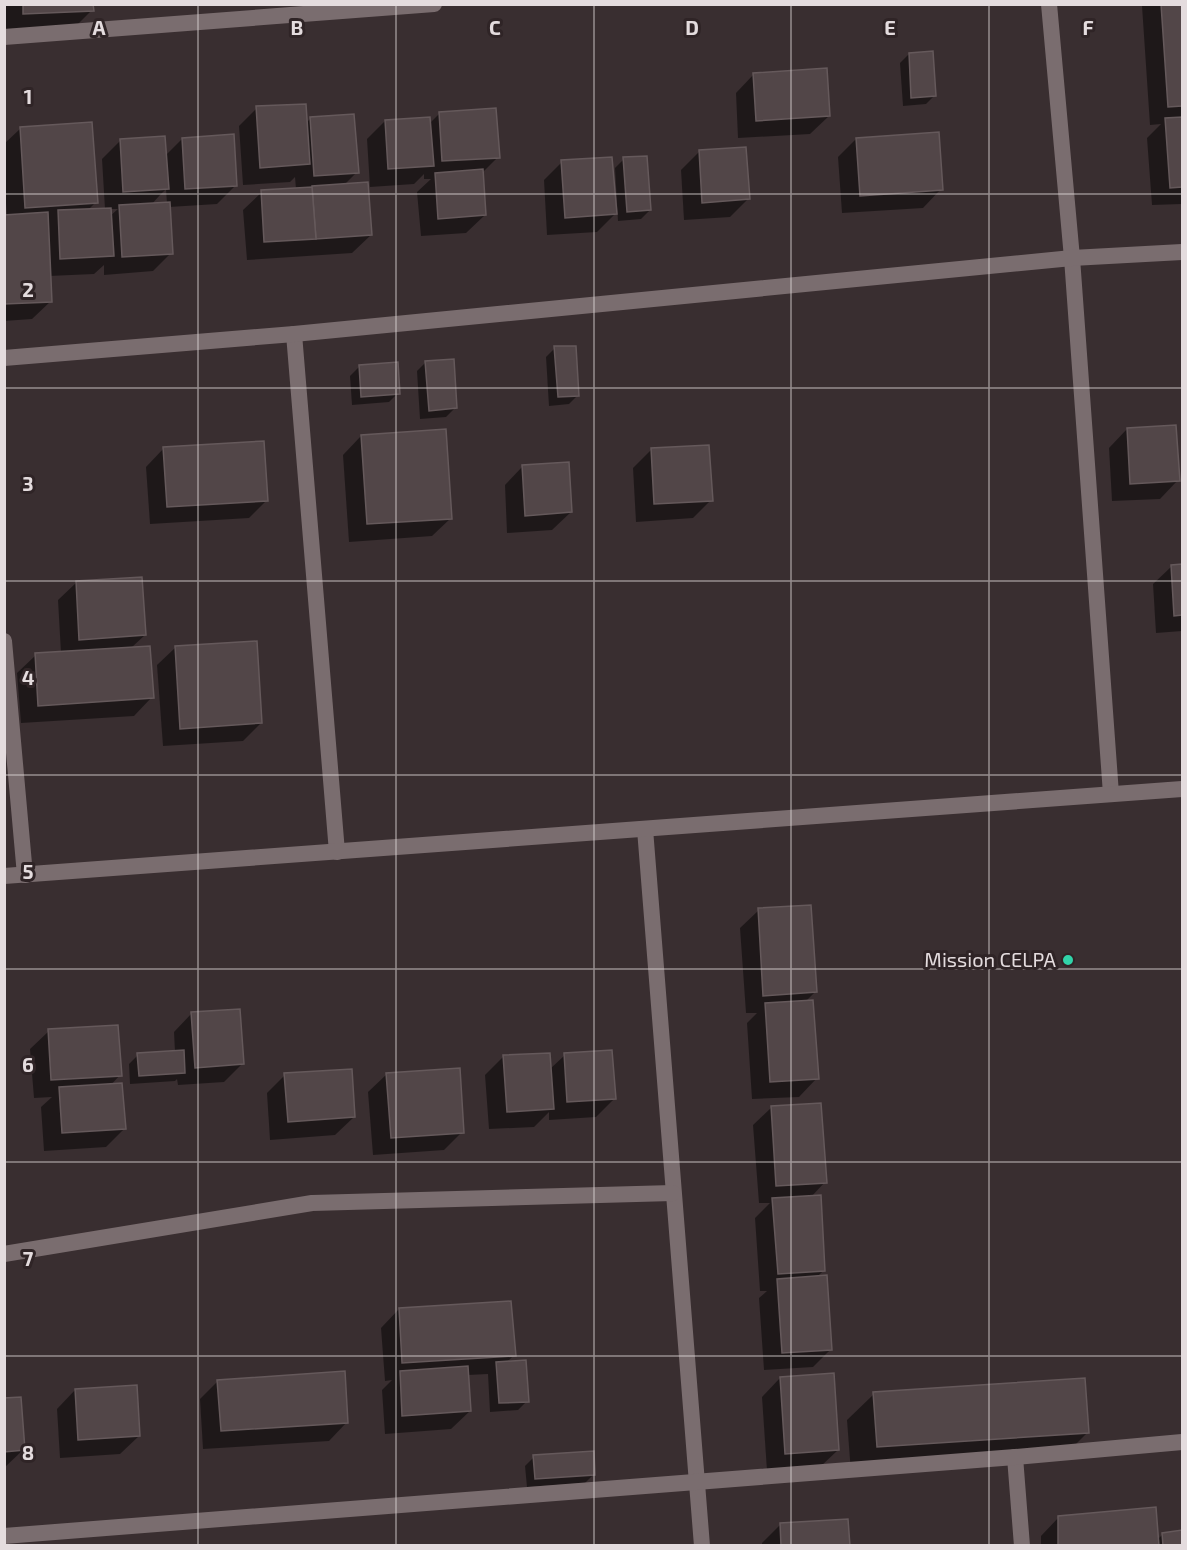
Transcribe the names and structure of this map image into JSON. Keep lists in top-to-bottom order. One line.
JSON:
{"places":["Mission CELPA"],"grid":{"columns":["A","B","C","D","E","F"],"rows":["1","2","3","4","5","6","7","8"]}}
